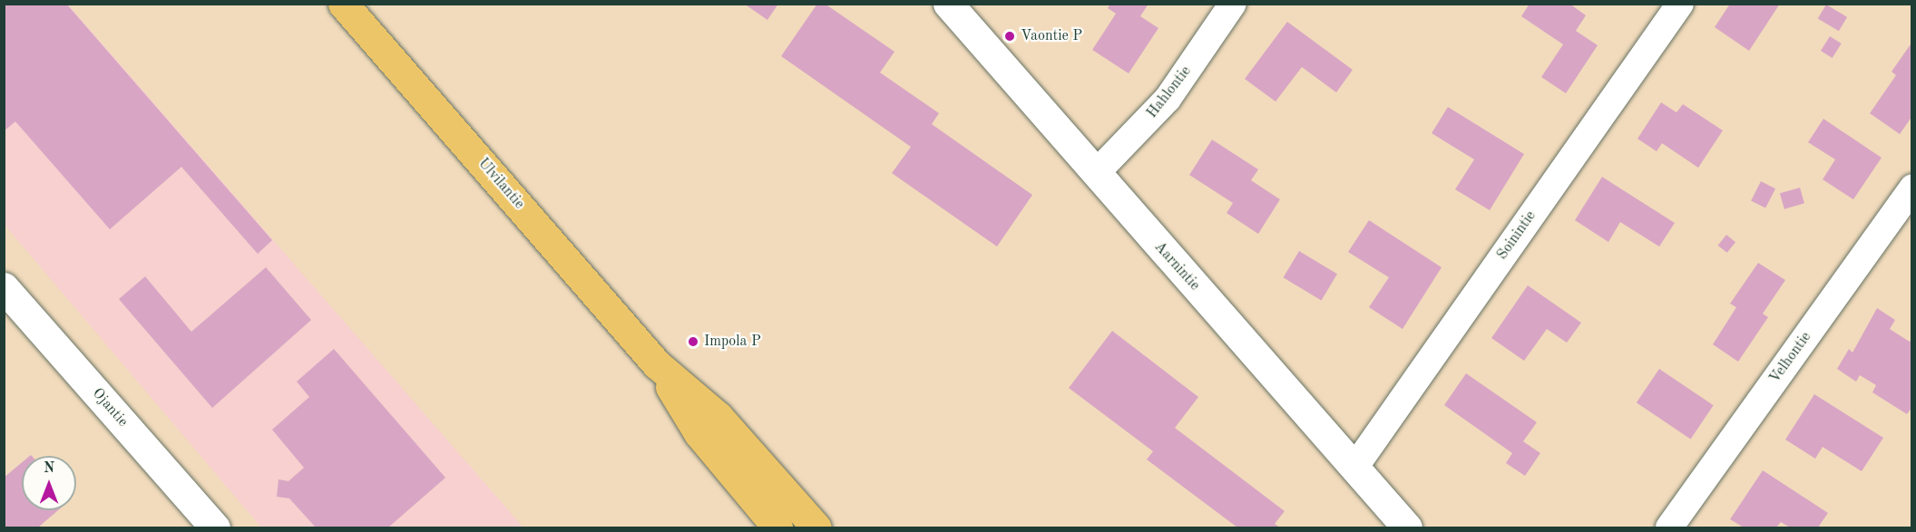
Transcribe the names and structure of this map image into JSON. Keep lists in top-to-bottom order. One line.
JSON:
{"streets":{"main road":["Ulvilantie"],"street":["Hahlontie","Soinintie","Aarnintie","Velhontie","Ojantie"]},"crossings":[["Hahlontie","Aarnintie"],["Soinintie","Aarnintie"]],"places":["Vaontie P","Impola P"],"north":"top"}
